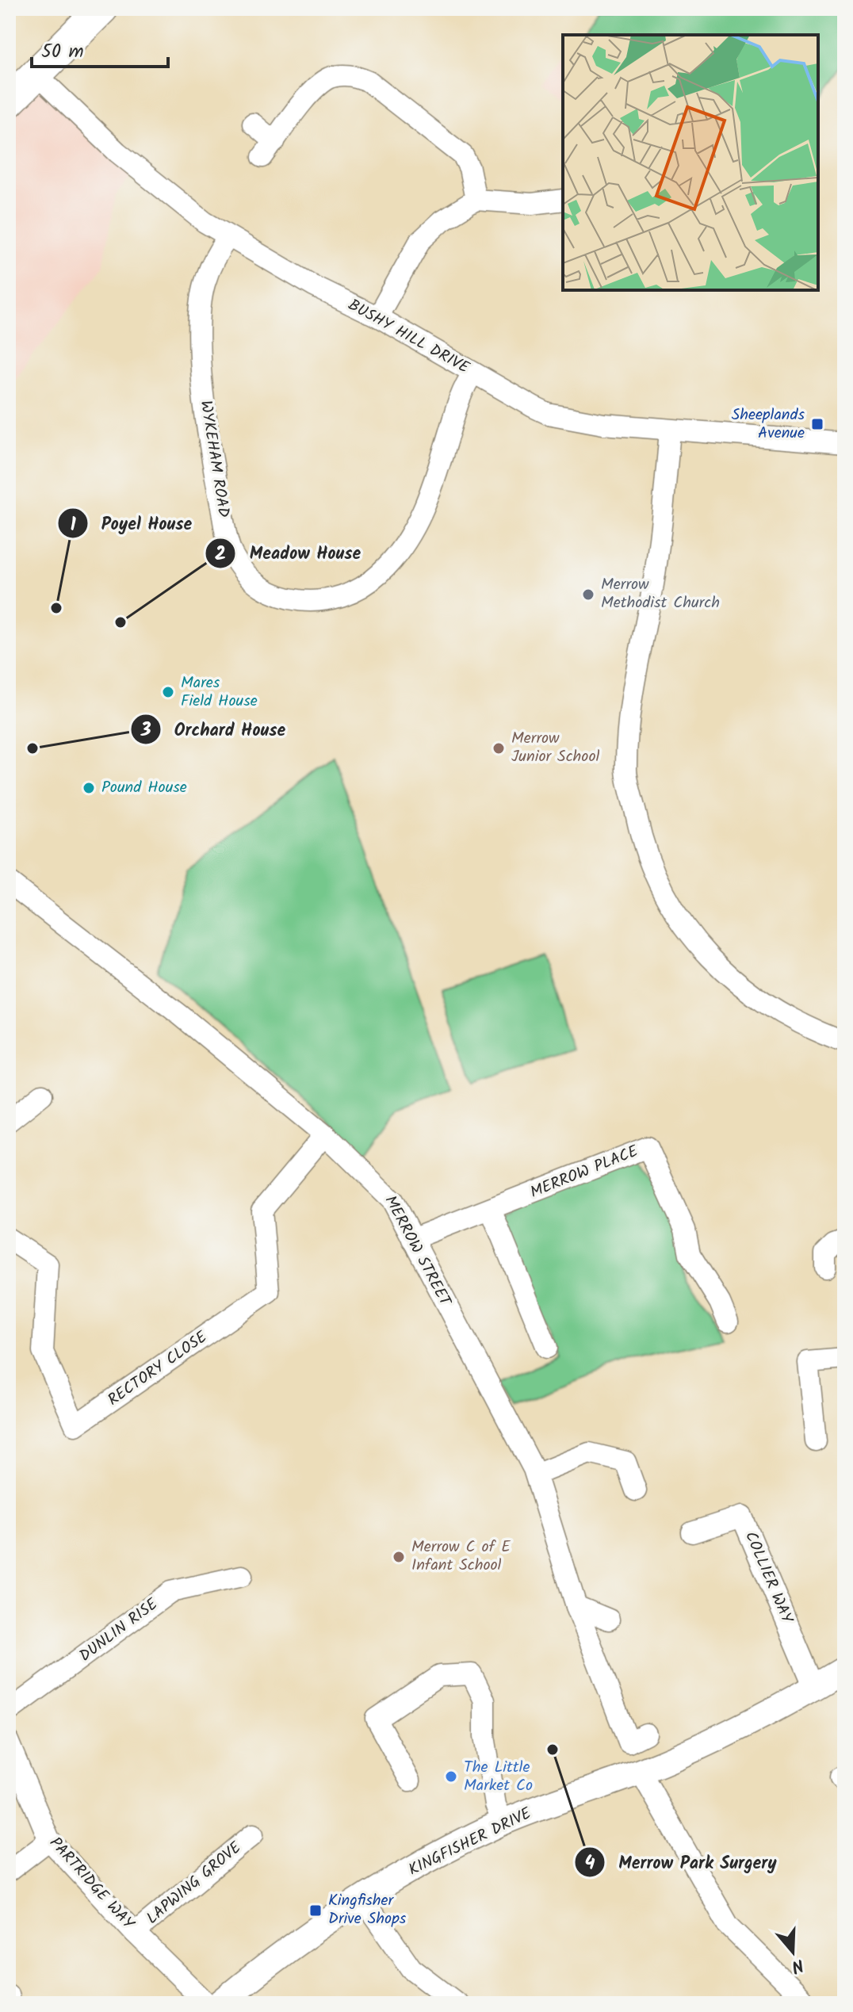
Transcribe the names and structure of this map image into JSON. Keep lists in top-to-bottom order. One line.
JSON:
{"streets":{"street":["BUSHY HILL DRIVE","WYKEHAM ROAD","MERROW PLACE","MERROW STREET","RECTORY CLOSE","COLLIER WAY","DUNLIN RISE","KINGFISHER DRIVE","PARTRIDGE WAY","LAPWING GROVE"]},"crossings":[["BUSHY HILL DRIVE","WYKEHAM ROAD"],["MERROW PLACE","MERROW STREET"],["MERROW STREET","RECTORY CLOSE"],["COLLIER WAY","KINGFISHER DRIVE"],["PARTRIDGE WAY","LAPWING GROVE"]],"places":{"transit":["Sheeplands Avenue","Kingfisher Drive Shops"],"other":["Merrow Methodist Church","Poyel House","Meadow House","Mares Field House","Orchard House","Merrow Junior School","Pound House","Merrow C of E Infant School","Merrow Park Surgery","The Little Market Co"]},"scale_bar":"50 m","north":"bottom"}
